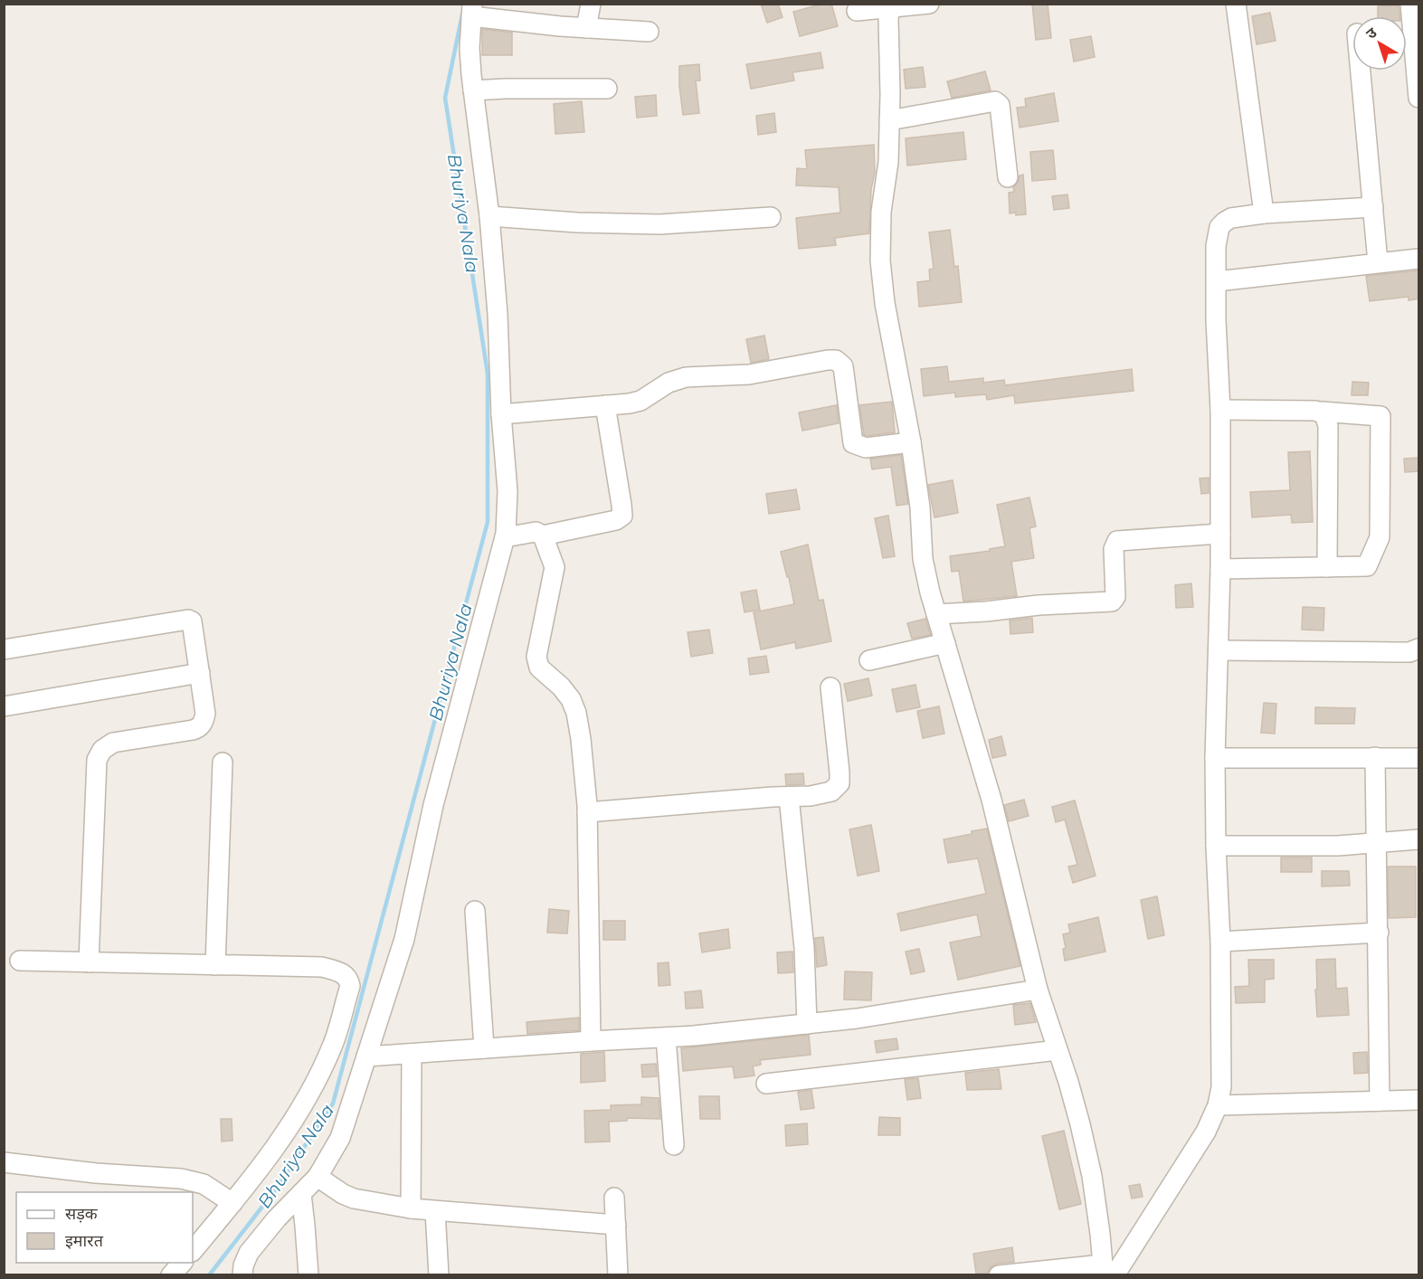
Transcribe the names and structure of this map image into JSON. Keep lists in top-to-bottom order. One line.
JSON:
{"water":["Bhuriya Nala"],"legend":["सड़क","इमारत"],"north":"top left"}
